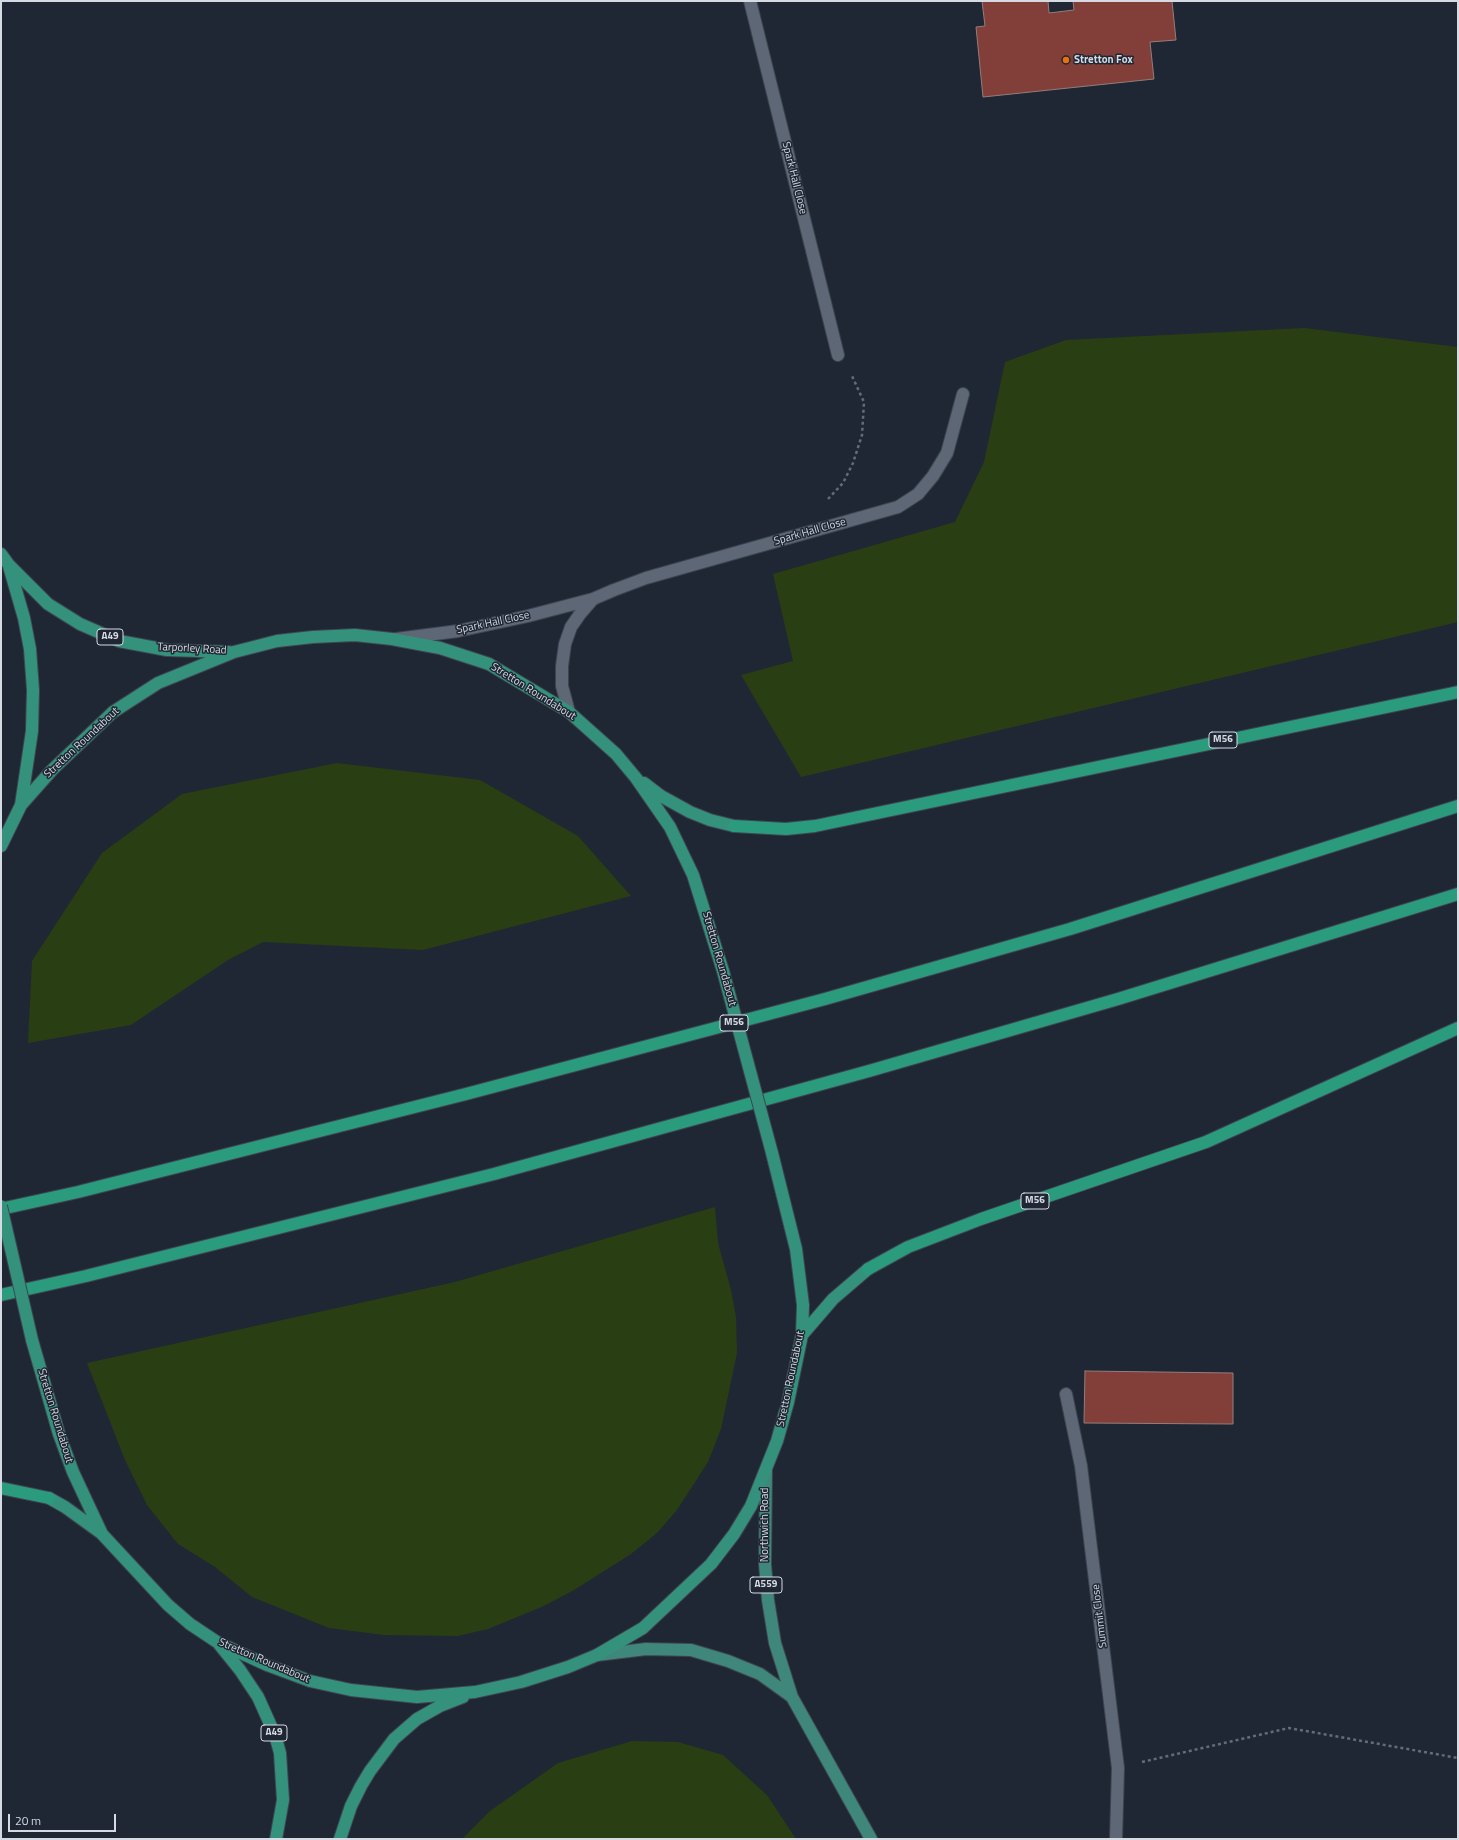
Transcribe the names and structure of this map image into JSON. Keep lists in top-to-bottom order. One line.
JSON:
{"streets":{"highway":["A49","Tarporley Road","Stretton Roundabout","M56"],"main road":["Northwich Road","A559"],"street":["Spark Hall Close","Summit Close"]},"crossings":[["Spark Hall Close","Stretton Roundabout"],["A49","Stretton Roundabout"],["Tarporley Road","Stretton Roundabout"],["Stretton Roundabout","M56"],["Stretton Roundabout","Northwich Road"]],"places":["Stretton Fox"],"scale_bar":"20 m"}
